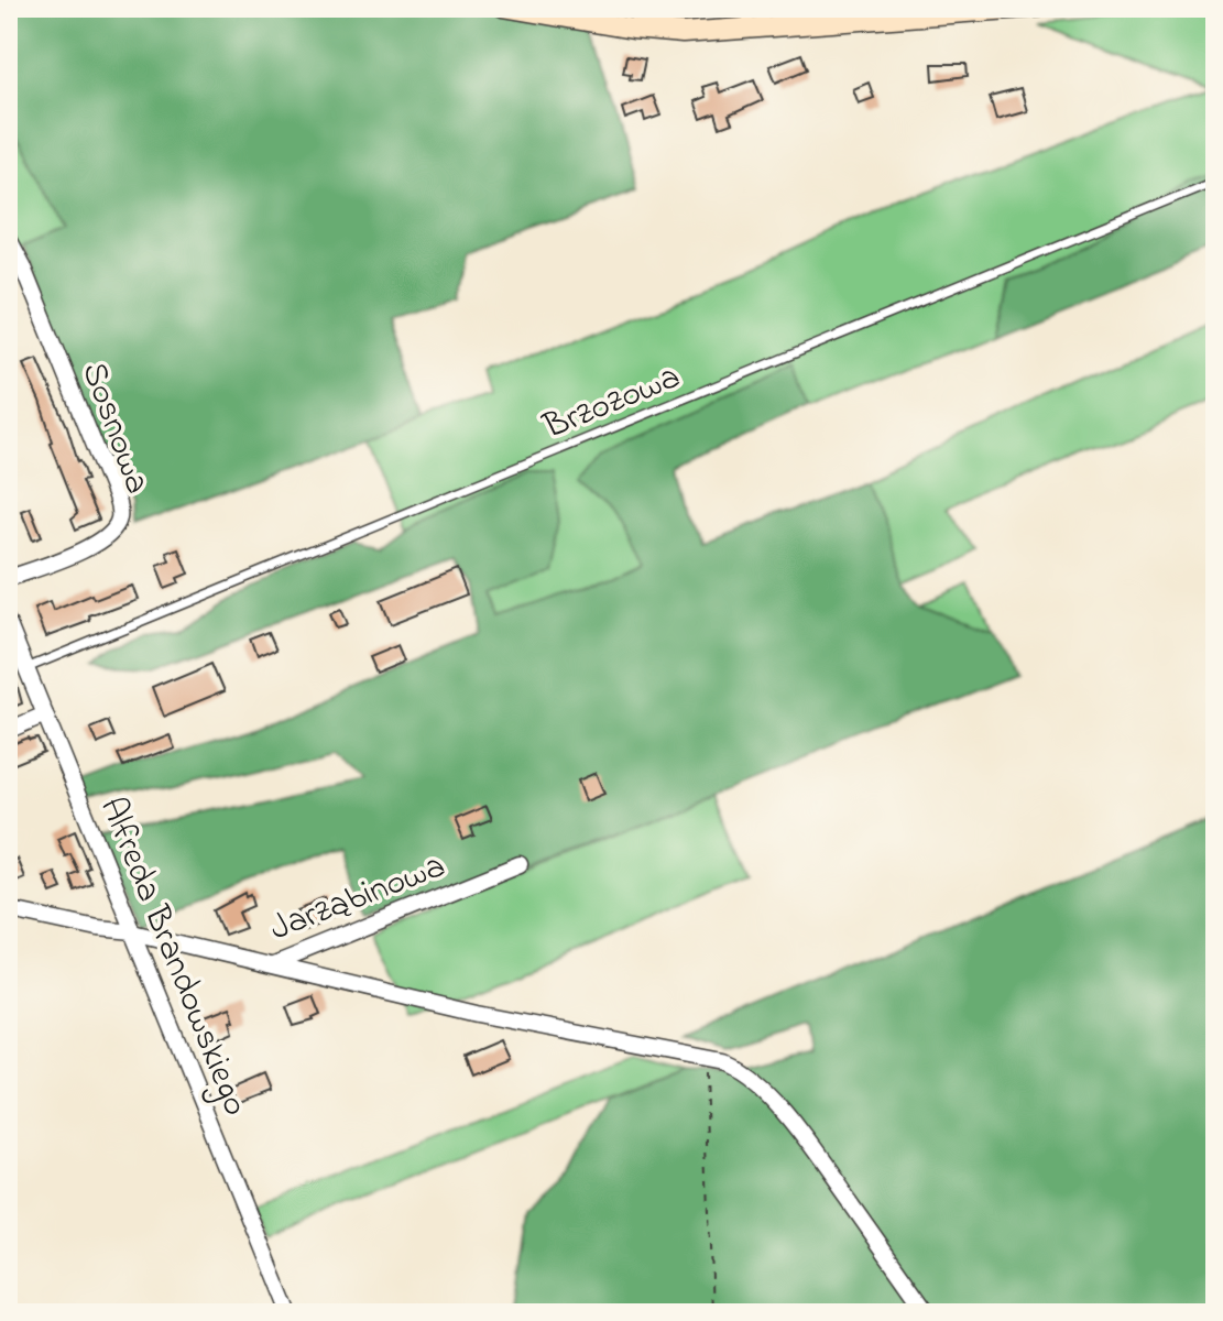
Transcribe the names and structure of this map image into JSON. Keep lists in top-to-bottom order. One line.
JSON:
{"streets":{"street":["Sosnowa","Jarząbinowa","Alfreda Brandowskiego"],"lane":["Brzozowa"]},"crossings":[["Brzozowa","Alfreda Brandowskiego"],["Jarząbinowa","Alfreda Brandowskiego"]]}
